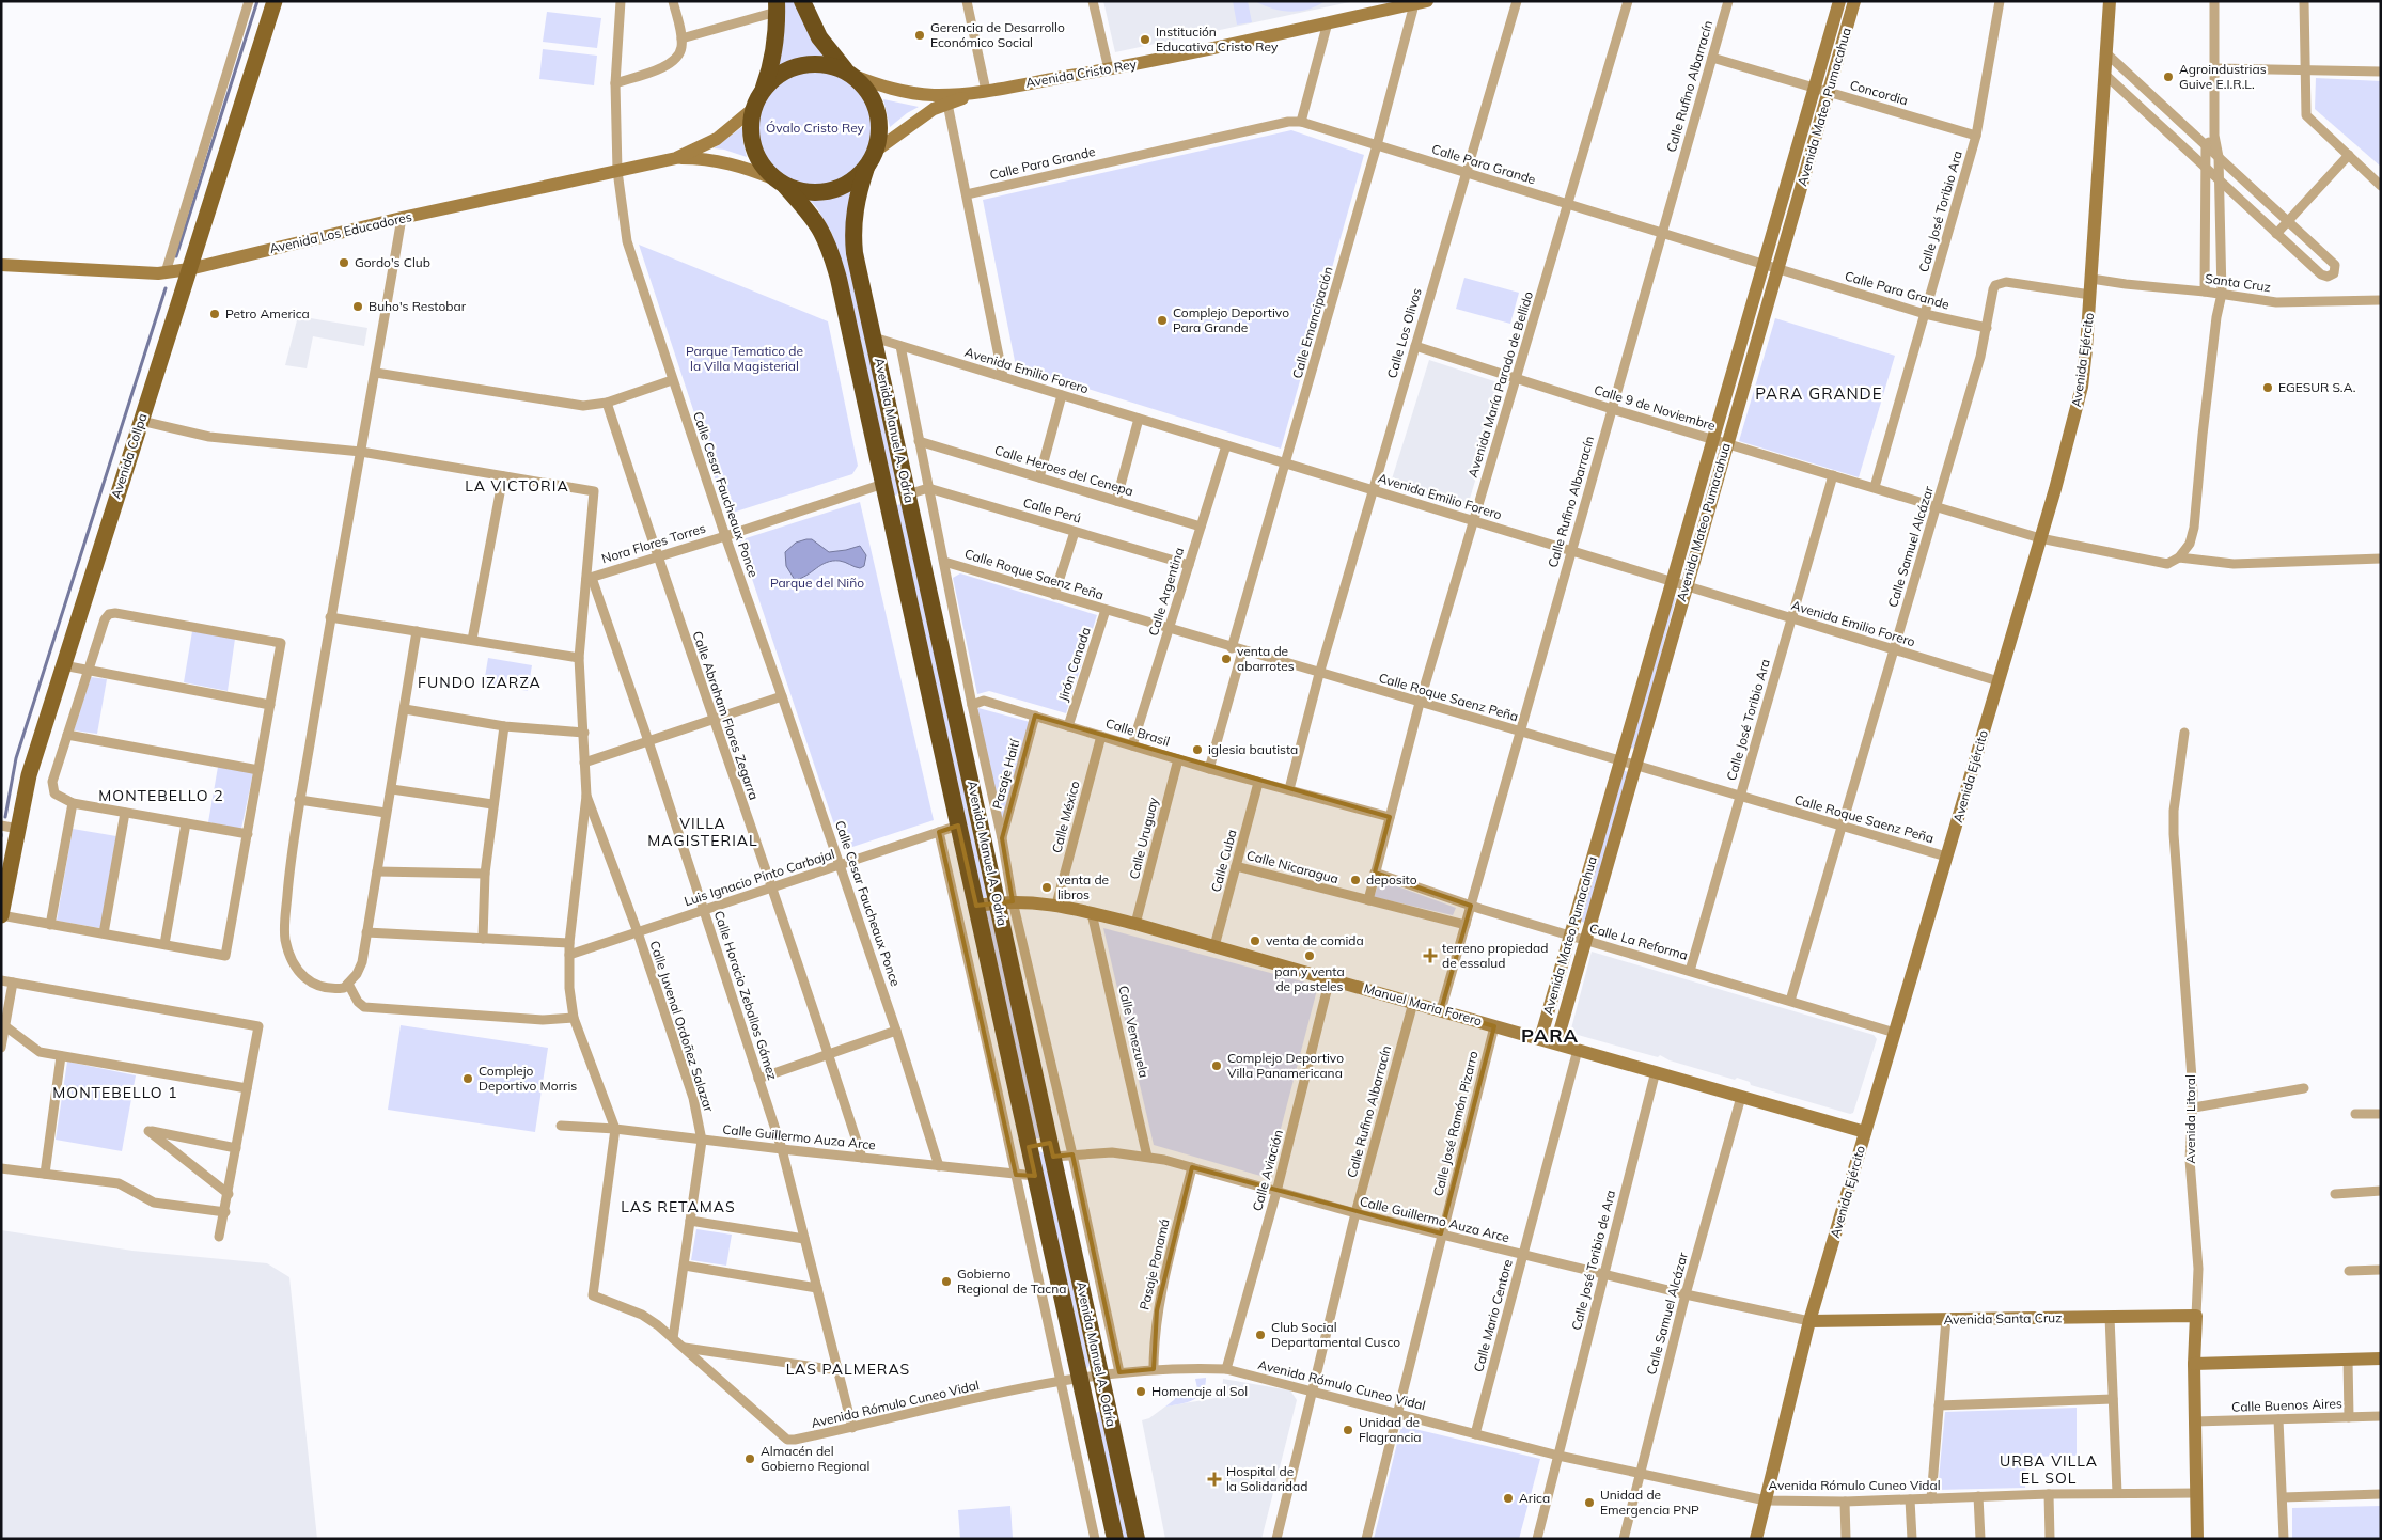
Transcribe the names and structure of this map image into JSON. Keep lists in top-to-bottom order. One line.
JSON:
{"streets":{"highway":["Avenida Manuel A. Odría"],"main road":["Avenida Collpa"],"street":["Avenida Cristo Rey","Calle Rufino Albarracín","Concordia","Avenida Mateo Pumacahua","Calle Para Grande","Calle José Toribio Ara","Avenida Los Educadores","Santa Cruz","Calle Emancipación","Calle Los Olivos","Avenida Ejército","Avenida Emilio Forero","Avenida María Parado de Bellido","Calle 9 de Noviembre","Calle Heroes del Cenepa","Calle Cesar Faucheaux Ponce","Calle Perú","Nora Flores Torres","Calle Samuel Alcázar","Calle Roque Saenz Peña","Calle Argentina","Jirón Canada","Calle Abraham Flores Zegarra","Calle Brasil","Pasaje Haití","Calle México","Calle Uruguay","Calle Cuba","Calle Nicaragua","Luis Ignacio Pinto Carbajal","Calle La Reforma","Calle Horacio Zeballos Gámez","Manuel Maria Forero","Calle Juvenal Ordoñez Salazar","Calle Venezuela","Avenida Litoral","Calle José Ramón Pizarro","Calle Guillermo Auza Arce","Calle Aviación","Calle José Toribio de Ara","Pasaje Panamá","Calle Mario Centore","Avenida Santa Cruz","Avenida Rómulo Cuneo Vidal","Calle Buenos Aires"]},"crossings":[["Avenida Cristo Rey","Avenida Los Educadores"],["Avenida Cristo Rey","Calle Emancipación"],["Avenida Cristo Rey","Avenida Manuel A. Odría"],["Calle Rufino Albarracín","Concordia"],["Calle Rufino Albarracín","Calle Para Grande"],["Calle Rufino Albarracín","Avenida Emilio Forero"],["Calle Rufino Albarracín","Calle 9 de Noviembre"],["Calle Rufino Albarracín","Calle Roque Saenz Peña"],["Calle Rufino Albarracín","Calle Nicaragua"],["Calle Rufino Albarracín","Calle La Reforma"],["Calle Rufino Albarracín","Manuel Maria Forero"],["Calle Rufino Albarracín","Calle Guillermo Auza Arce"],["Calle Rufino Albarracín","Avenida Rómulo Cuneo Vidal"],["Concordia","Avenida Mateo Pumacahua"],["Concordia","Calle José Toribio Ara"],["Avenida Mateo Pumacahua","Calle Para Grande"],["Avenida Mateo Pumacahua","Avenida Emilio Forero"],["Avenida Mateo Pumacahua","Calle 9 de Noviembre"],["Avenida Mateo Pumacahua","Calle Roque Saenz Peña"],["Avenida Mateo Pumacahua","Calle La Reforma"],["Avenida Mateo Pumacahua","Manuel Maria Forero"],["Calle Para Grande","Calle José Toribio Ara"],["Calle Para Grande","Calle Emancipación"],["Calle Para Grande","Calle Los Olivos"],["Calle Para Grande","Avenida María Parado de Bellido"],["Calle Para Grande","Calle Samuel Alcázar"],["Calle José Toribio Ara","Avenida Emilio Forero"],["Calle José Toribio Ara","Calle 9 de Noviembre"],["Calle José Toribio Ara","Calle Roque Saenz Peña"],["Calle José Toribio Ara","Calle La Reforma"],["Avenida Los Educadores","Avenida Manuel A. Odría"],["Avenida Los Educadores","Avenida Collpa"],["Avenida Los Educadores","Calle Cesar Faucheaux Ponce"],["Santa Cruz","Avenida Ejército"],["Calle Emancipación","Avenida Emilio Forero"],["Calle Emancipación","Calle Roque Saenz Peña"],["Calle Los Olivos","Avenida Emilio Forero"],["Calle Los Olivos","Calle 9 de Noviembre"],["Calle Los Olivos","Calle Roque Saenz Peña"],["Calle Los Olivos","Calle Brasil"],["Avenida Ejército","Avenida Emilio Forero"],["Avenida Ejército","Calle 9 de Noviembre"],["Avenida Ejército","Calle Samuel Alcázar"],["Avenida Ejército","Calle Roque Saenz Peña"],["Avenida Ejército","Calle La Reforma"],["Avenida Ejército","Manuel Maria Forero"],["Avenida Ejército","Calle Guillermo Auza Arce"],["Avenida Ejército","Avenida Santa Cruz"],["Avenida Ejército","Avenida Rómulo Cuneo Vidal"],["Avenida Emilio Forero","Avenida María Parado de Bellido"],["Avenida Emilio Forero","Avenida Manuel A. Odría"],["Avenida Emilio Forero","Calle Samuel Alcázar"],["Avenida Emilio Forero","Calle Argentina"],["Avenida María Parado de Bellido","Calle 9 de Noviembre"],["Avenida María Parado de Bellido","Calle Roque Saenz Peña"],["Avenida María Parado de Bellido","Calle Brasil"],["Avenida María Parado de Bellido","Calle Nicaragua"],["Avenida María Parado de Bellido","Calle La Reforma"],["Calle 9 de Noviembre","Calle Samuel Alcázar"],["Avenida Manuel A. Odría","Calle Heroes del Cenepa"],["Avenida Manuel A. Odría","Calle Perú"],["Avenida Manuel A. Odría","Nora Flores Torres"],["Avenida Manuel A. Odría","Calle Roque Saenz Peña"],["Avenida Manuel A. Odría","Calle Brasil"],["Avenida Manuel A. Odría","Pasaje Haití"],["Avenida Manuel A. Odría","Luis Ignacio Pinto Carbajal"],["Avenida Manuel A. Odría","Manuel Maria Forero"],["Avenida Manuel A. Odría","Calle Guillermo Auza Arce"],["Avenida Manuel A. Odría","Avenida Rómulo Cuneo Vidal"],["Calle Heroes del Cenepa","Calle Argentina"],["Calle Cesar Faucheaux Ponce","Nora Flores Torres"],["Calle Cesar Faucheaux Ponce","Luis Ignacio Pinto Carbajal"],["Calle Cesar Faucheaux Ponce","Calle Guillermo Auza Arce"],["Calle Perú","Calle Argentina"],["Nora Flores Torres","Calle Abraham Flores Zegarra"],["Nora Flores Torres","Calle Horacio Zeballos Gámez"],["Nora Flores Torres","Calle Juvenal Ordoñez Salazar"],["Calle Samuel Alcázar","Calle Roque Saenz Peña"],["Calle Samuel Alcázar","Calle La Reforma"],["Calle Samuel Alcázar","Manuel Maria Forero"],["Calle Samuel Alcázar","Calle Guillermo Auza Arce"],["Calle Samuel Alcázar","Avenida Rómulo Cuneo Vidal"],["Calle Roque Saenz Peña","Calle Argentina"],["Calle Roque Saenz Peña","Jirón Canada"],["Calle Argentina","Calle Brasil"],["Jirón Canada","Calle Brasil"],["Calle Abraham Flores Zegarra","Luis Ignacio Pinto Carbajal"],["Calle Abraham Flores Zegarra","Calle Guillermo Auza Arce"],["Calle Brasil","Pasaje Haití"],["Calle Brasil","Calle México"],["Calle Brasil","Calle Uruguay"],["Calle Brasil","Calle Cuba"],["Calle México","Manuel Maria Forero"],["Calle Uruguay","Manuel Maria Forero"],["Calle Cuba","Calle Nicaragua"],["Calle Cuba","Manuel Maria Forero"],["Luis Ignacio Pinto Carbajal","Calle Horacio Zeballos Gámez"],["Luis Ignacio Pinto Carbajal","Calle Juvenal Ordoñez Salazar"],["Calle Horacio Zeballos Gámez","Calle Juvenal Ordoñez Salazar"],["Calle Horacio Zeballos Gámez","Calle Guillermo Auza Arce"],["Calle Horacio Zeballos Gámez","Avenida Rómulo Cuneo Vidal"],["Manuel Maria Forero","Calle Venezuela"],["Manuel Maria Forero","Calle José Ramón Pizarro"],["Manuel Maria Forero","Calle Aviación"],["Manuel Maria Forero","Calle José Toribio de Ara"],["Manuel Maria Forero","Calle Mario Centore"],["Calle Juvenal Ordoñez Salazar","Calle Guillermo Auza Arce"],["Calle Juvenal Ordoñez Salazar","Avenida Rómulo Cuneo Vidal"],["Calle Venezuela","Calle Guillermo Auza Arce"],["Avenida Litoral","Avenida Santa Cruz"],["Avenida Litoral","Avenida Rómulo Cuneo Vidal"],["Avenida Litoral","Calle Buenos Aires"],["Calle José Ramón Pizarro","Calle Guillermo Auza Arce"],["Calle José Ramón Pizarro","Avenida Rómulo Cuneo Vidal"],["Calle Guillermo Auza Arce","Calle Aviación"],["Calle Guillermo Auza Arce","Calle José Toribio de Ara"],["Calle Guillermo Auza Arce","Pasaje Panamá"],["Calle Guillermo Auza Arce","Calle Mario Centore"],["Calle Guillermo Auza Arce","Avenida Santa Cruz"],["Calle Guillermo Auza Arce","Avenida Rómulo Cuneo Vidal"],["Calle Aviación","Avenida Rómulo Cuneo Vidal"],["Calle José Toribio de Ara","Avenida Rómulo Cuneo Vidal"],["Pasaje Panamá","Avenida Rómulo Cuneo Vidal"],["Calle Mario Centore","Avenida Rómulo Cuneo Vidal"]],"districts":["PARA GRANDE","LA VICTORIA","FUNDO IZARZA","MONTEBELLO 2","VILLA MAGISTERIAL","PARA","MONTEBELLO 1","LAS RETAMAS","LAS PALMERAS","URBA VILLA EL SOL"],"parks":["Óvalo Cristo Rey","Parque Tematico de la Villa Magisterial","Parque del Niño"],"places":{"other":["Gerencia de Desarrollo Económico Social","Institución Educativa Cristo Rey","Agroindustrias Guive E.I.R.L.","Gordo's Club","Buho's Restobar","Petro America","Complejo Deportivo Para Grande","EGESUR S.A.","venta de abarrotes","iglesia bautista","deposito","venta de libros","venta de comida","pan y venta de pasteles","Complejo Deportivo Villa Panamericana","Complejo Deportivo Morris","Gobierno Regional de Tacna","Club Social Departamental Cusco","Homenaje al Sol","Unidad de Flagrancia","Almacén del Gobierno Regional","Arica","Unidad de Emergencia PNP"],"health":["terreno propiedad de essalud","Hospital de la Solidaridad"]}}
